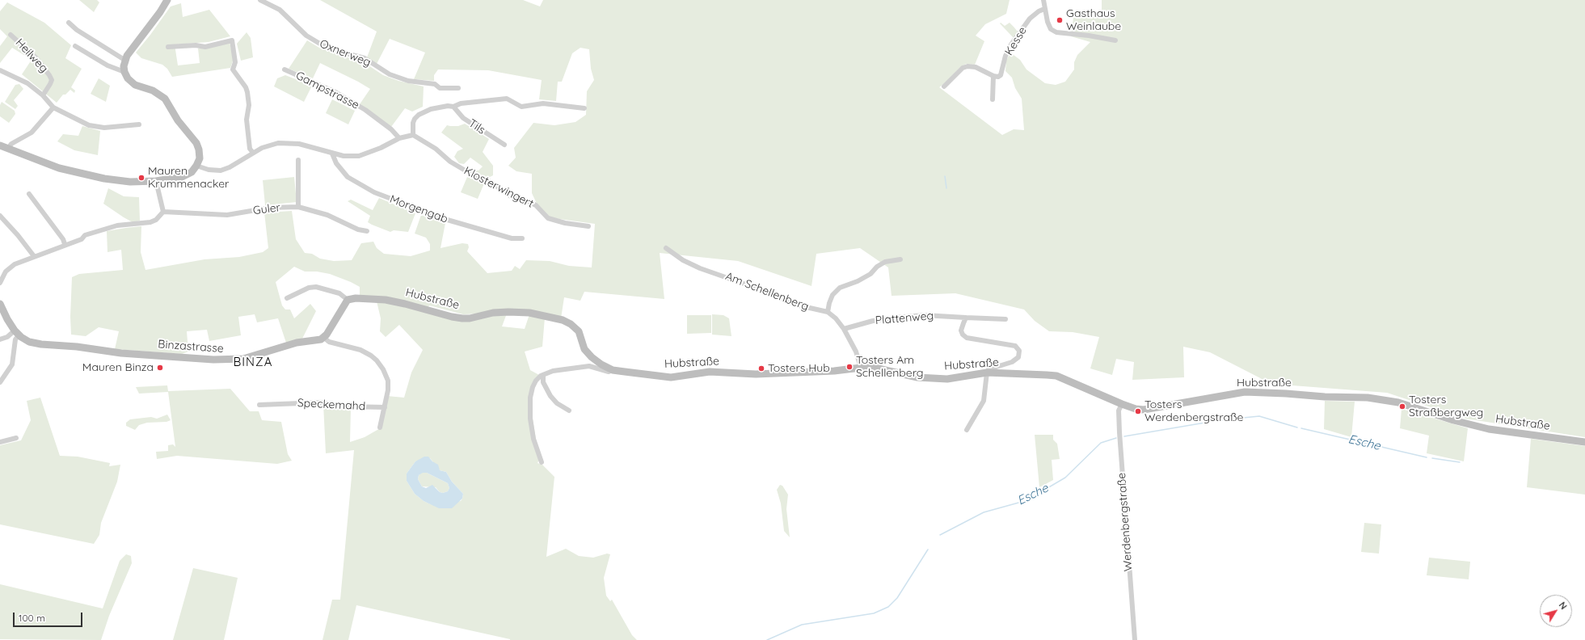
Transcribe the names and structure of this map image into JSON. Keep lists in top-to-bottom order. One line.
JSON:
{"streets":{"street":["Kesse","Oxnerweg","Heilweg","Gampstrasse","Tils","Klosterwingert","Guler","Morgengab","Am Schellenberg","Hubstraße","Plattenweg","Binzastrasse","Speckemahd","Werdenbergstraße"]},"crossings":[["Hubstraße","Werdenbergstraße"]],"districts":["BINZA"],"water":["Esche"],"places":["Gasthaus Weinlaube","Mauren Krummenacker","Tosters Am Schellenberg","Mauren Binza","Tosters Hub","Tosters Straßbergweg","Tosters Werdenbergstraße"],"scale_bar":"100 m","north":"top right"}
